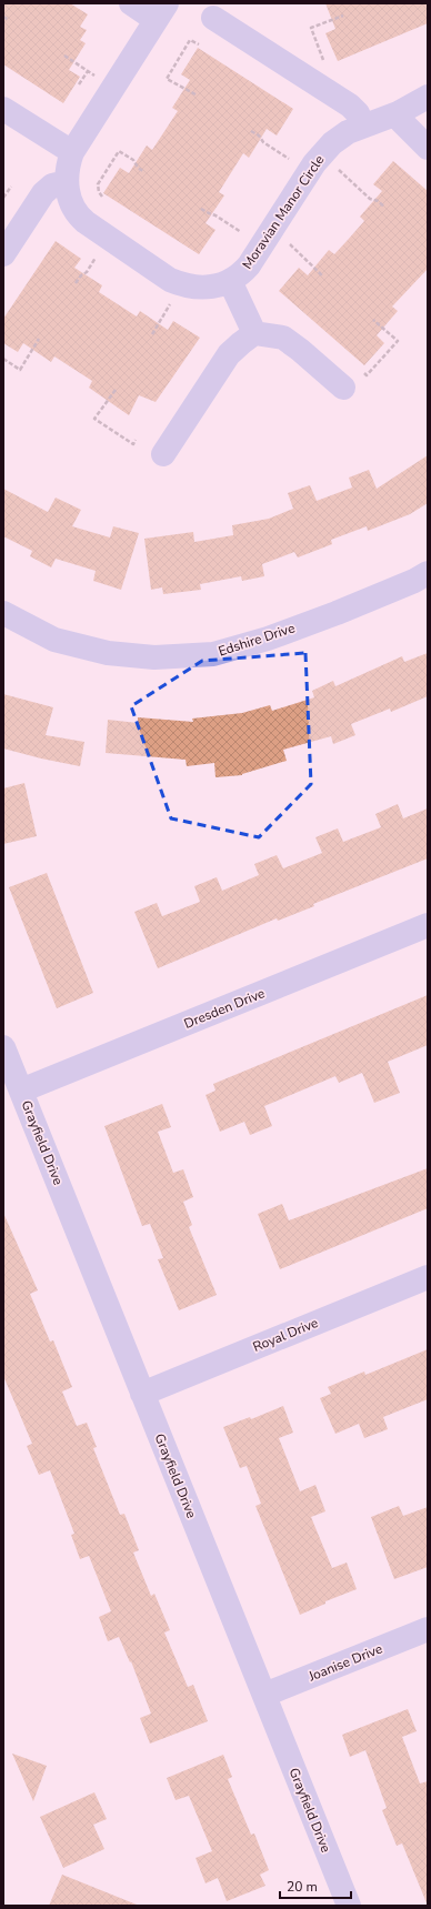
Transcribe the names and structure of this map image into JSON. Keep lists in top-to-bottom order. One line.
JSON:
{"streets":{"street":["Moravian Manor Circle","Edshire Drive","Dresden Drive","Grayfield Drive","Royal Drive","Joanise Drive"]},"crossings":[["Dresden Drive","Grayfield Drive"],["Grayfield Drive","Royal Drive"],["Grayfield Drive","Joanise Drive"]],"scale_bar":"20 m"}
